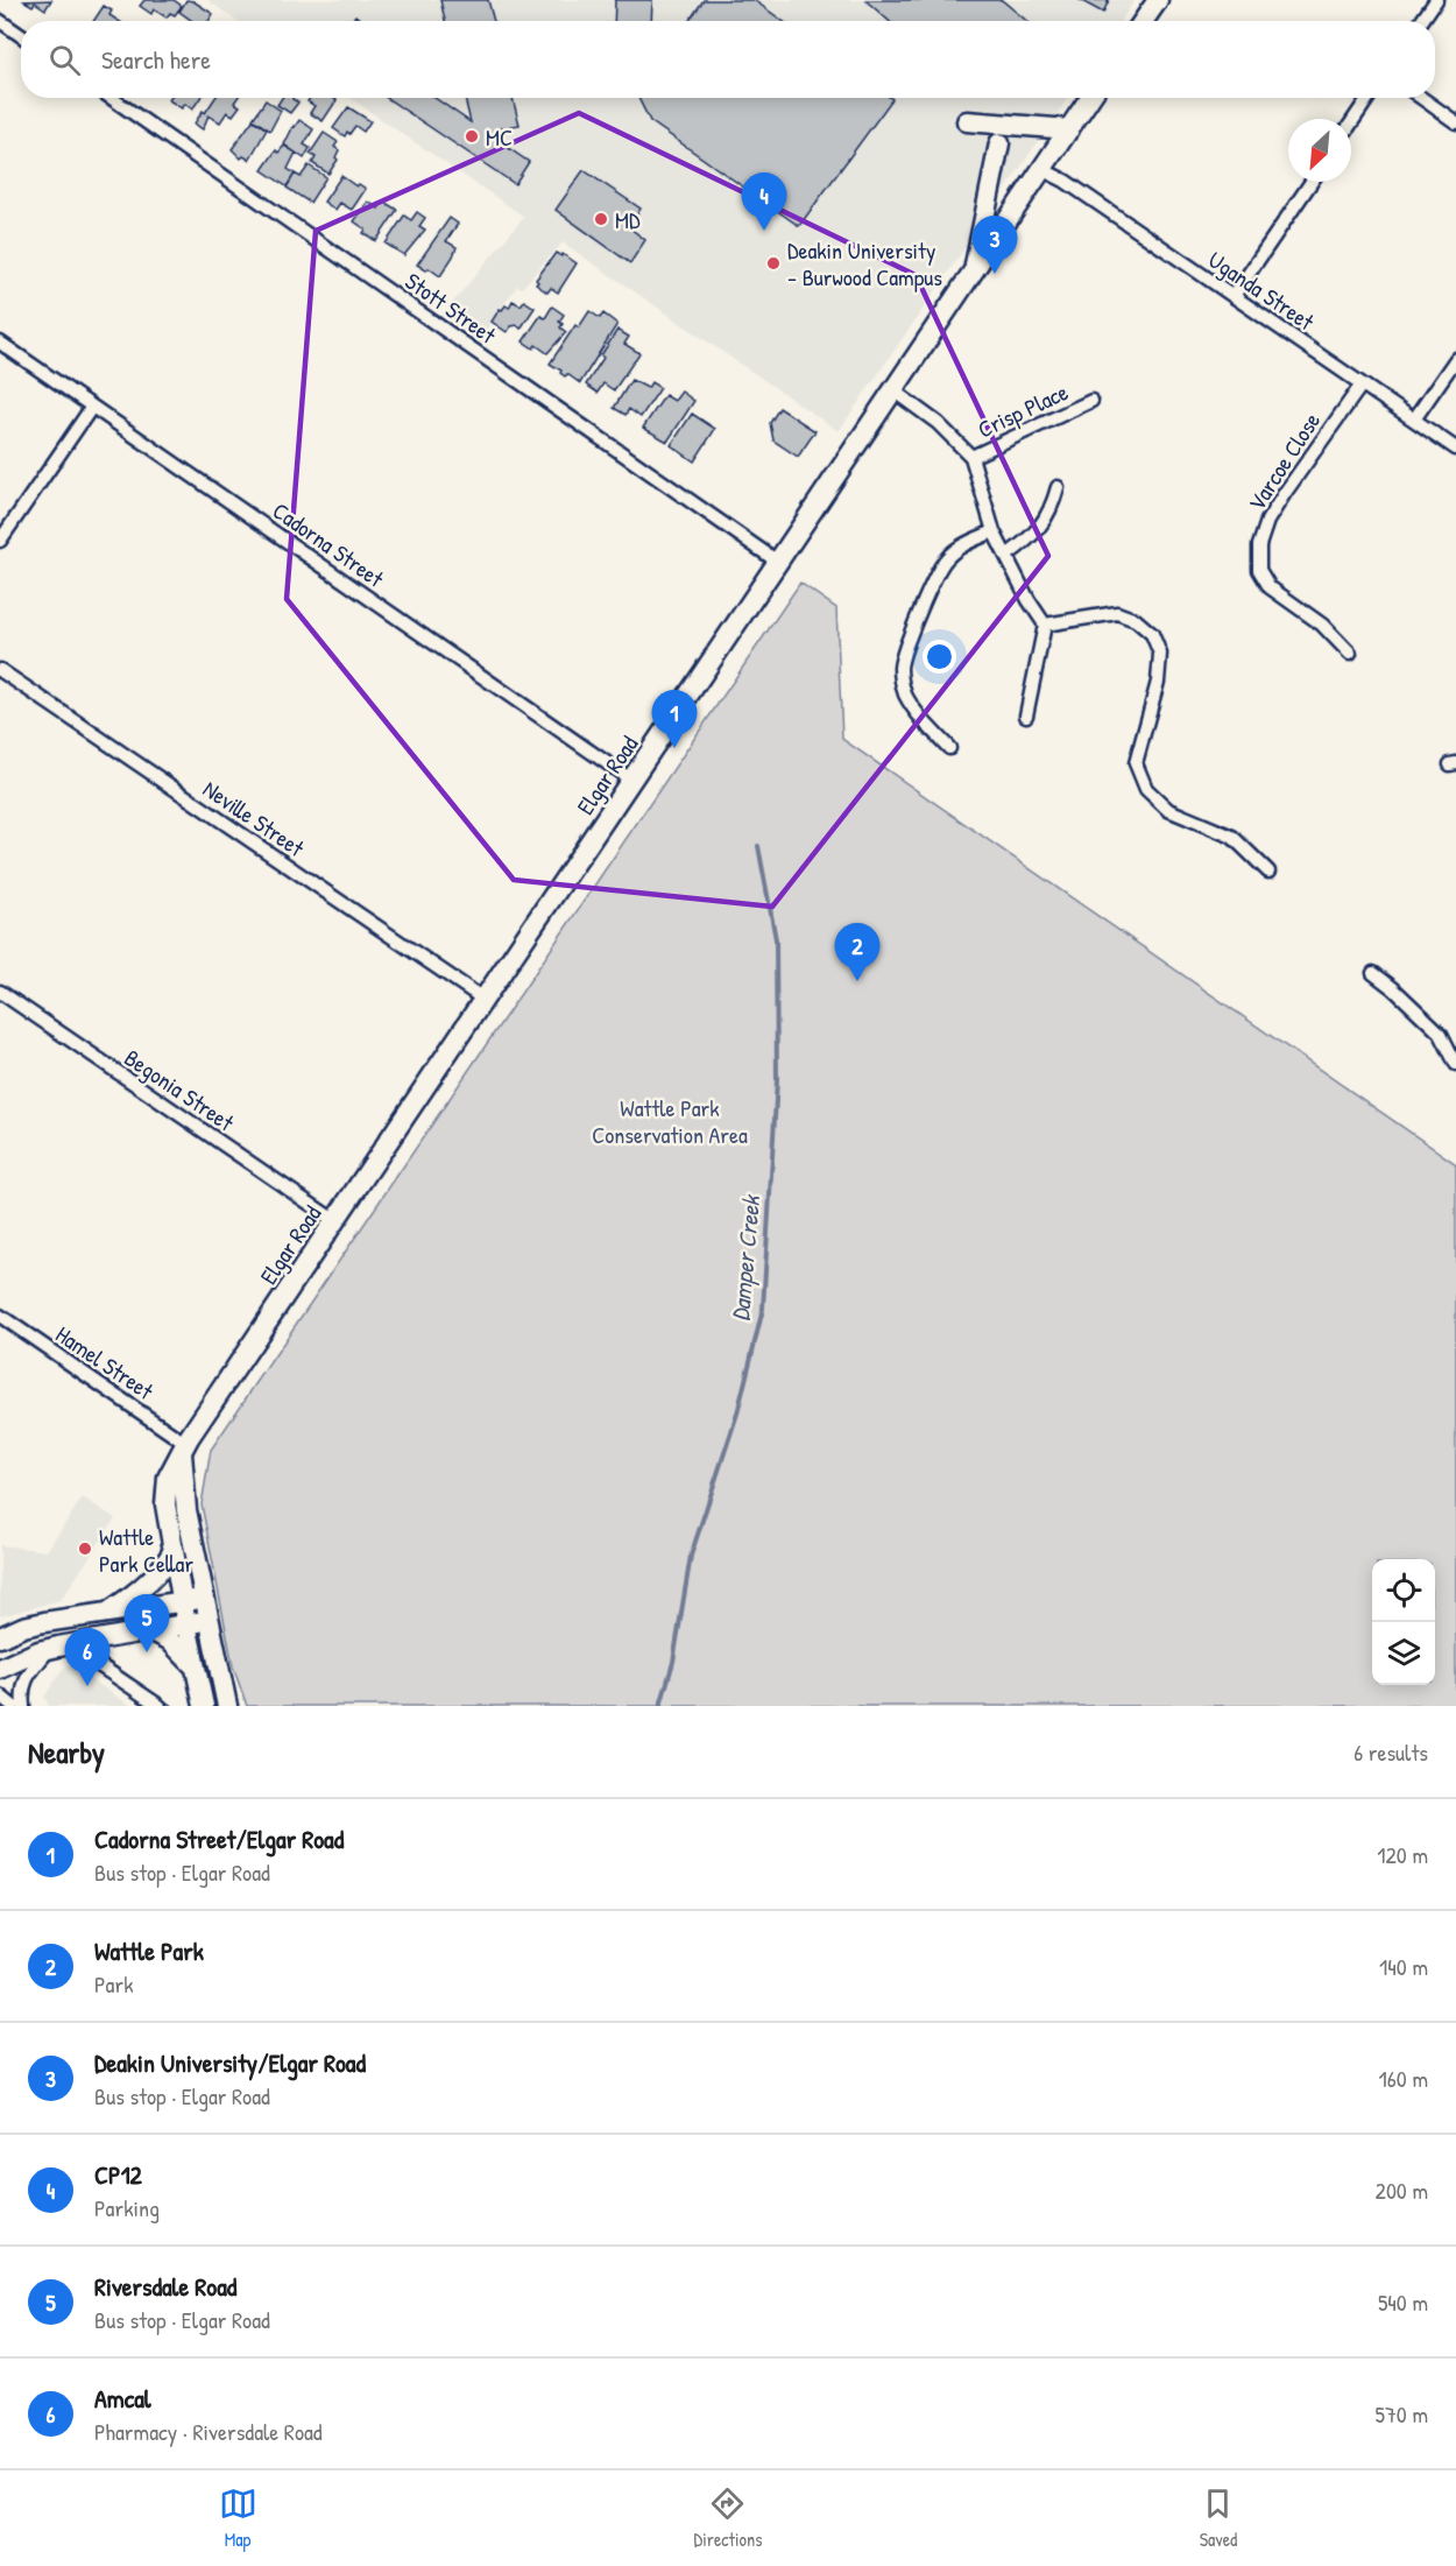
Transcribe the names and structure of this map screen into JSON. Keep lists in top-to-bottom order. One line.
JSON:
{"streets":{"main road":["Elgar Road"],"street":["Uganda Street","Stott Street","Crisp Place","Varcoe Close","Cadorna Street","Neville Street","Begonia Street","Hamel Street"]},"crossings":[["Uganda Street","Varcoe Close"],["Uganda Street","Elgar Road"],["Stott Street","Elgar Road"],["Cadorna Street","Elgar Road"],["Elgar Road","Neville Street"],["Elgar Road","Begonia Street"],["Elgar Road","Hamel Street"]],"water":["Damper Creek"],"parks":["Wattle Park Conservation Area"],"places":["MC","MD","Deakin University - Burwood Campus","Wattle Park Cellar"],"north":"bottom left","page":{"search":"Search here","pins":["4","3","1","2","5","6"],"heading":["Nearby","6 results"],"list":[{"mark":"1","name":"Cadorna Street/Elgar Road","note":"Bus stop · Elgar Road","value":"120 m"},{"mark":"2","name":"Wattle Park","note":"Park","value":"140 m"},{"mark":"3","name":"Deakin University/Elgar Road","note":"Bus stop · Elgar Road","value":"160 m"},{"mark":"4","name":"CP12","note":"Parking","value":"200 m"},{"mark":"5","name":"Riversdale Road","note":"Bus stop · Elgar Road","value":"540 m"},{"mark":"6","name":"Amcal","note":"Pharmacy · Riversdale Road","value":"570 m"}],"nav":["Map","Directions","Saved"]}}
